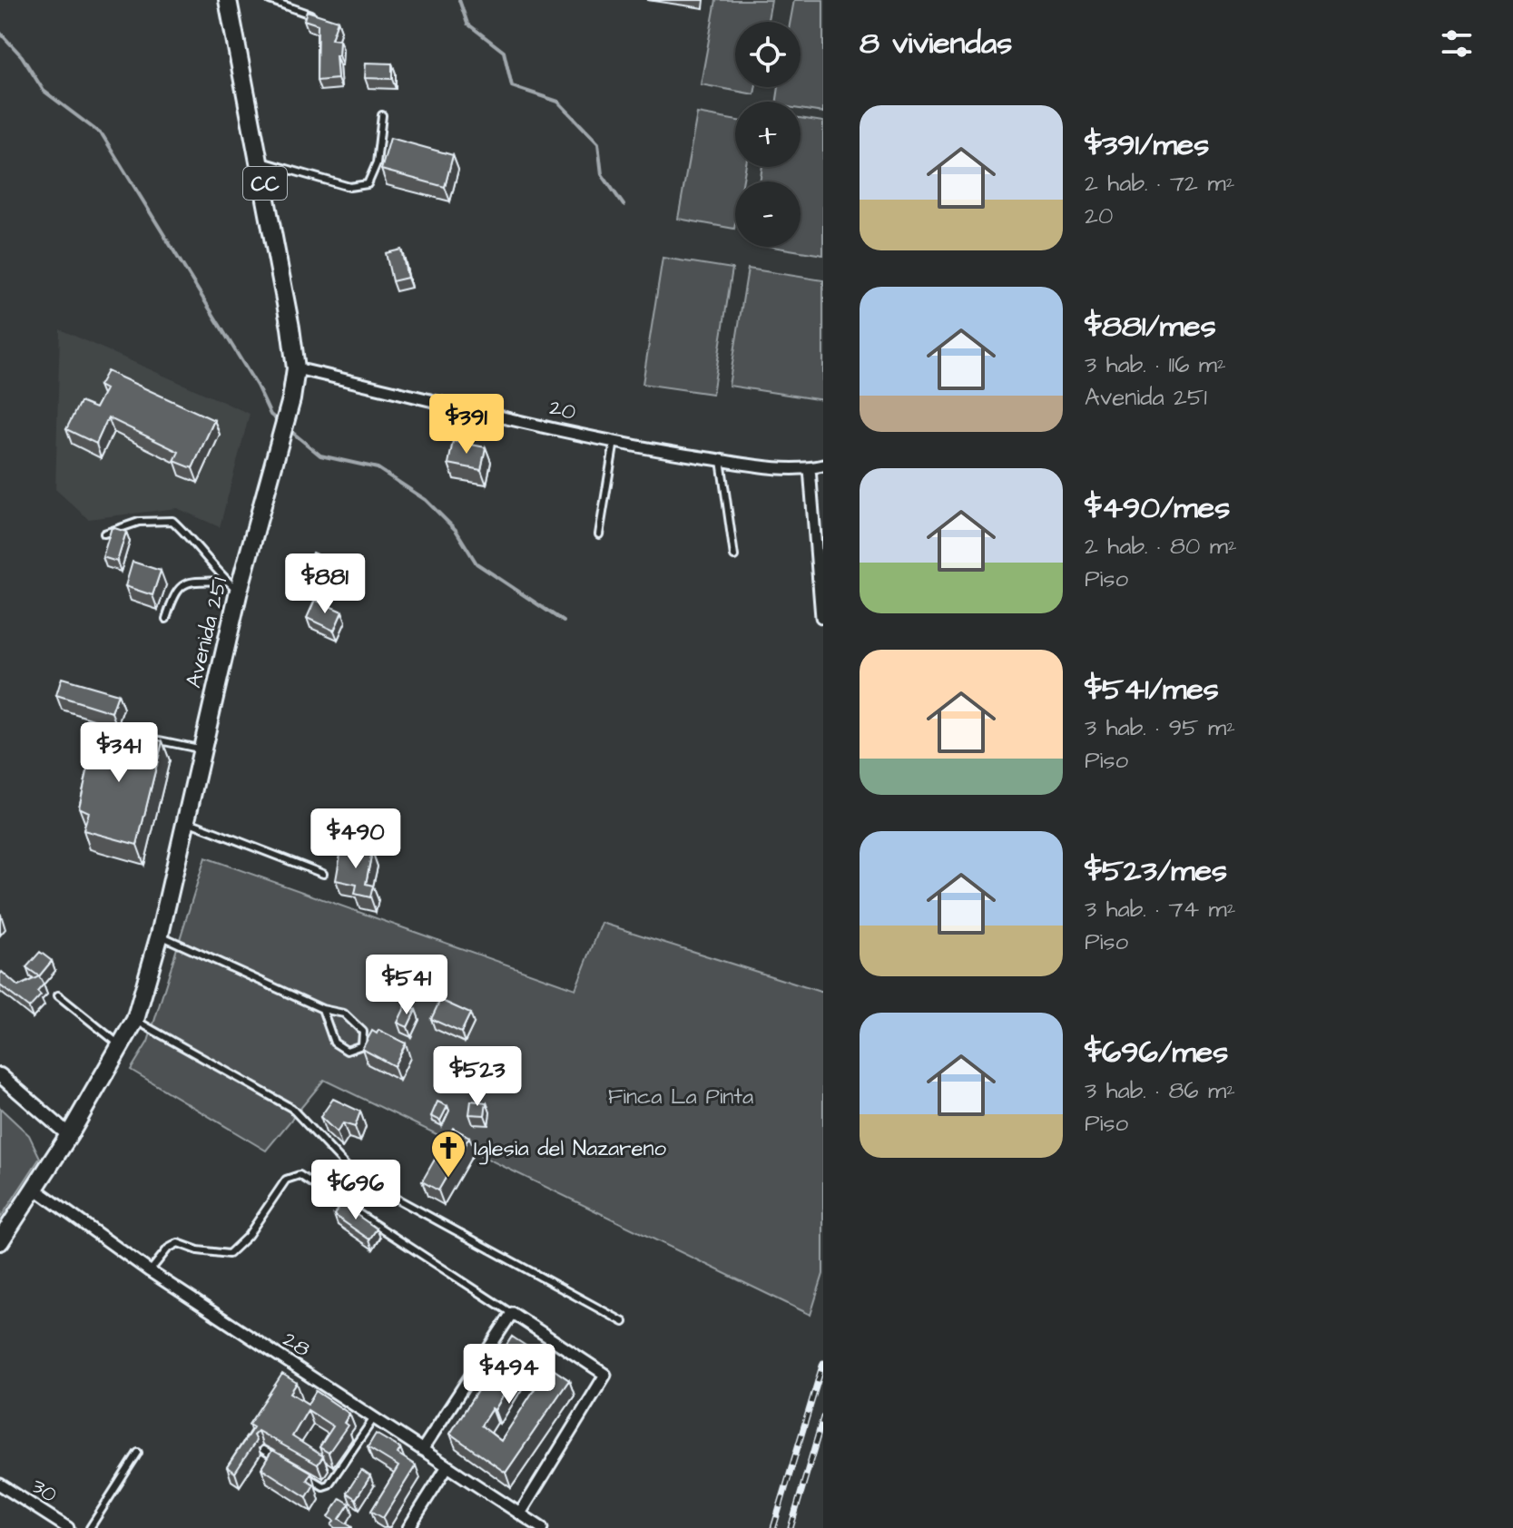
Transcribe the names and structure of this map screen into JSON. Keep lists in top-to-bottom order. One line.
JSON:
{"streets":{"main road":["CC","Avenida 251"],"street":["20","28","30"]},"crossings":[["20","Avenida 251"],["Avenida 251","28"]],"parks":["Finca La Pinta"],"places":{"church":["Iglesia del Nazareno"]},"page":{"heading":"8 viviendas","map_buttons":["+","−"],"list":[{"name":"$391/mes","note":"2 hab. · 72 m² · 20"},{"name":"$881/mes","note":"3 hab. · 116 m² · Avenida 251"},{"name":"$490/mes","note":"2 hab. · 80 m² · Piso"},{"name":"$541/mes","note":"3 hab. · 95 m² · Piso"},{"name":"$523/mes","note":"3 hab. · 74 m² · Piso"},{"name":"$696/mes","note":"3 hab. · 86 m² · Piso"}],"price":["$391","$881","$341","$490","$541","$523","$696","$494"]}}
